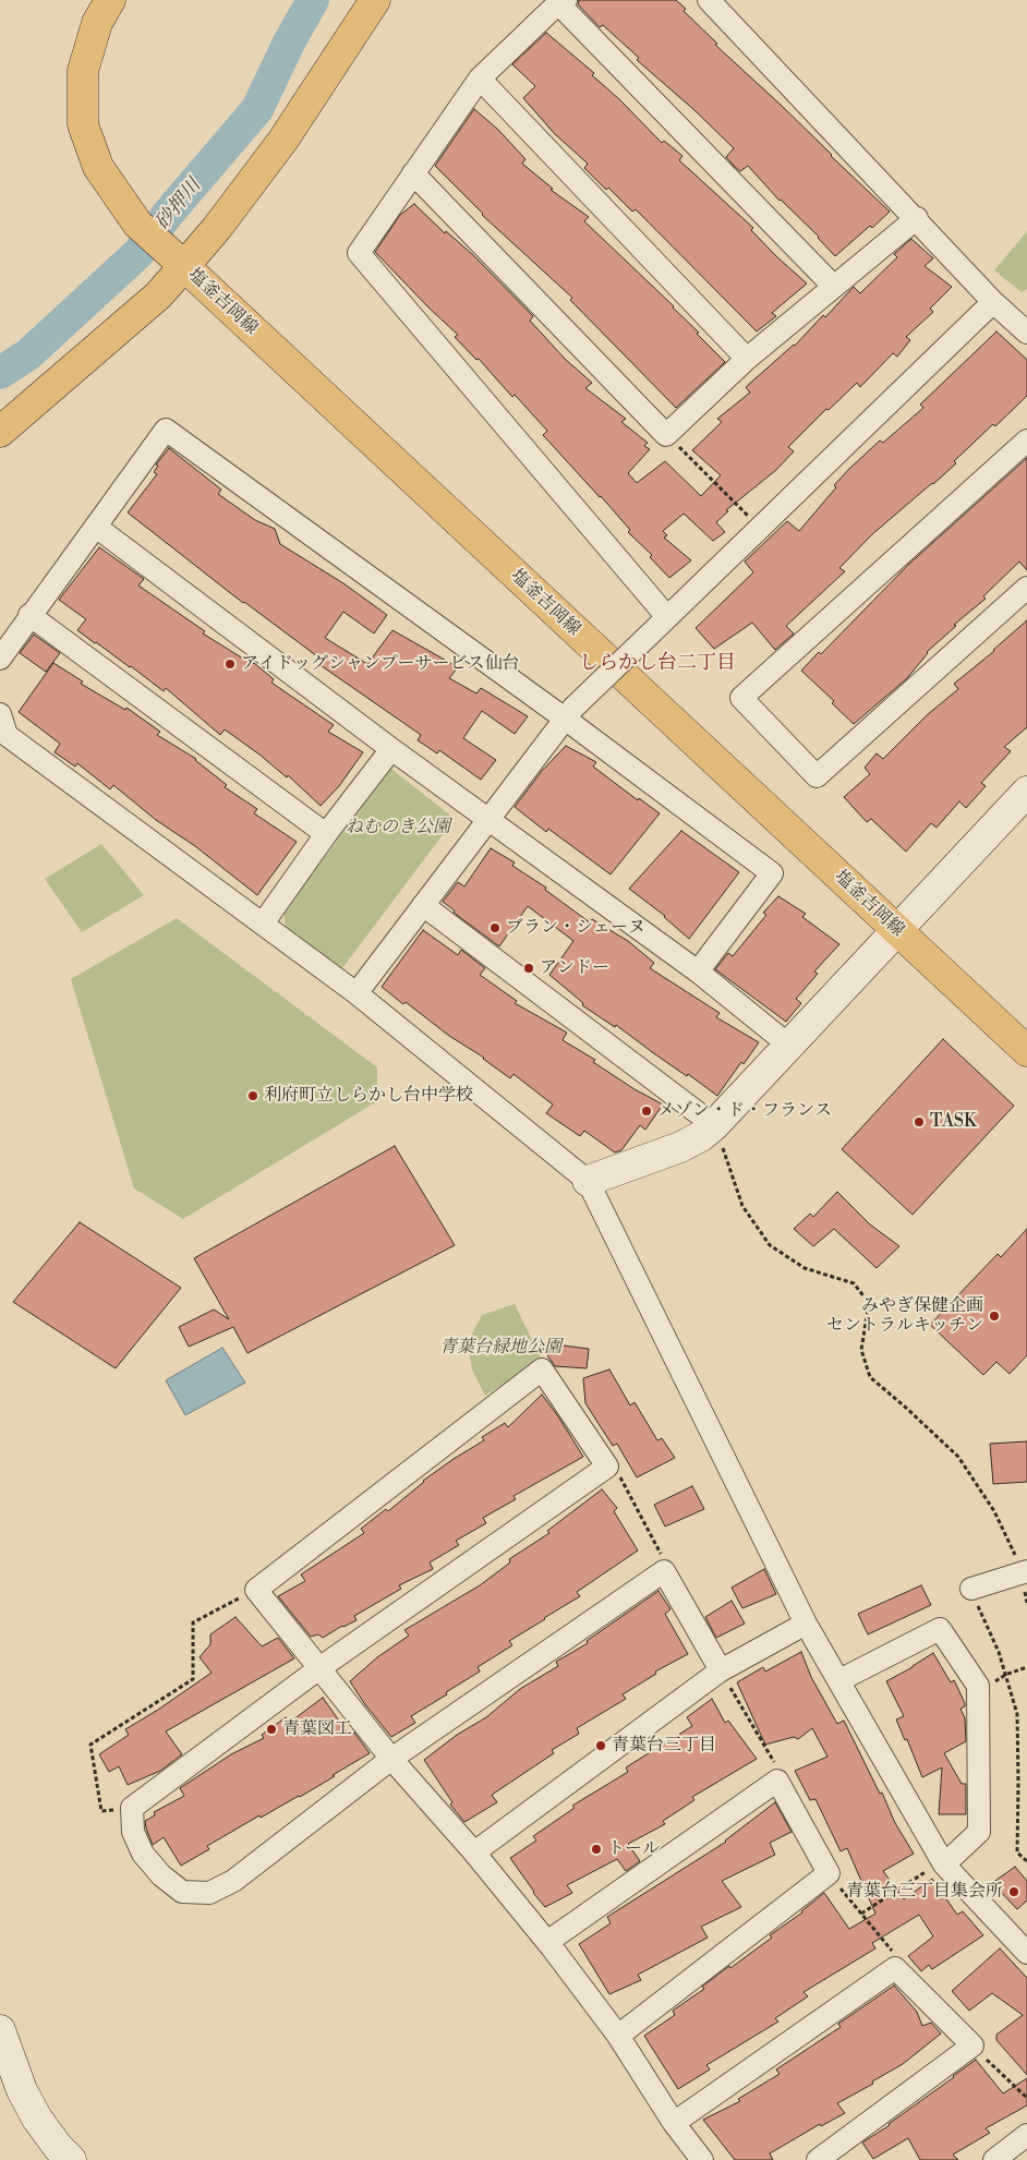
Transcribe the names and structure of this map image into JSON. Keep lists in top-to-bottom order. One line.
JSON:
{"streets":{"main road":["塩釜吉岡線"]},"districts":["しらかし台二丁目"],"water":["砂押川"],"parks":["ねむのき公園","青葉台緑地公園"],"places":["アイドッグシャンプーサービス仙台","ブラン・シェーヌ","アンドー","利府町立しらかし台中学校","メゾン・ド・フランス","TASK","みやぎ保健企画 セントラルキッチン","青葉図工","青葉台三丁目","トール","青葉台三丁目集会所"]}
